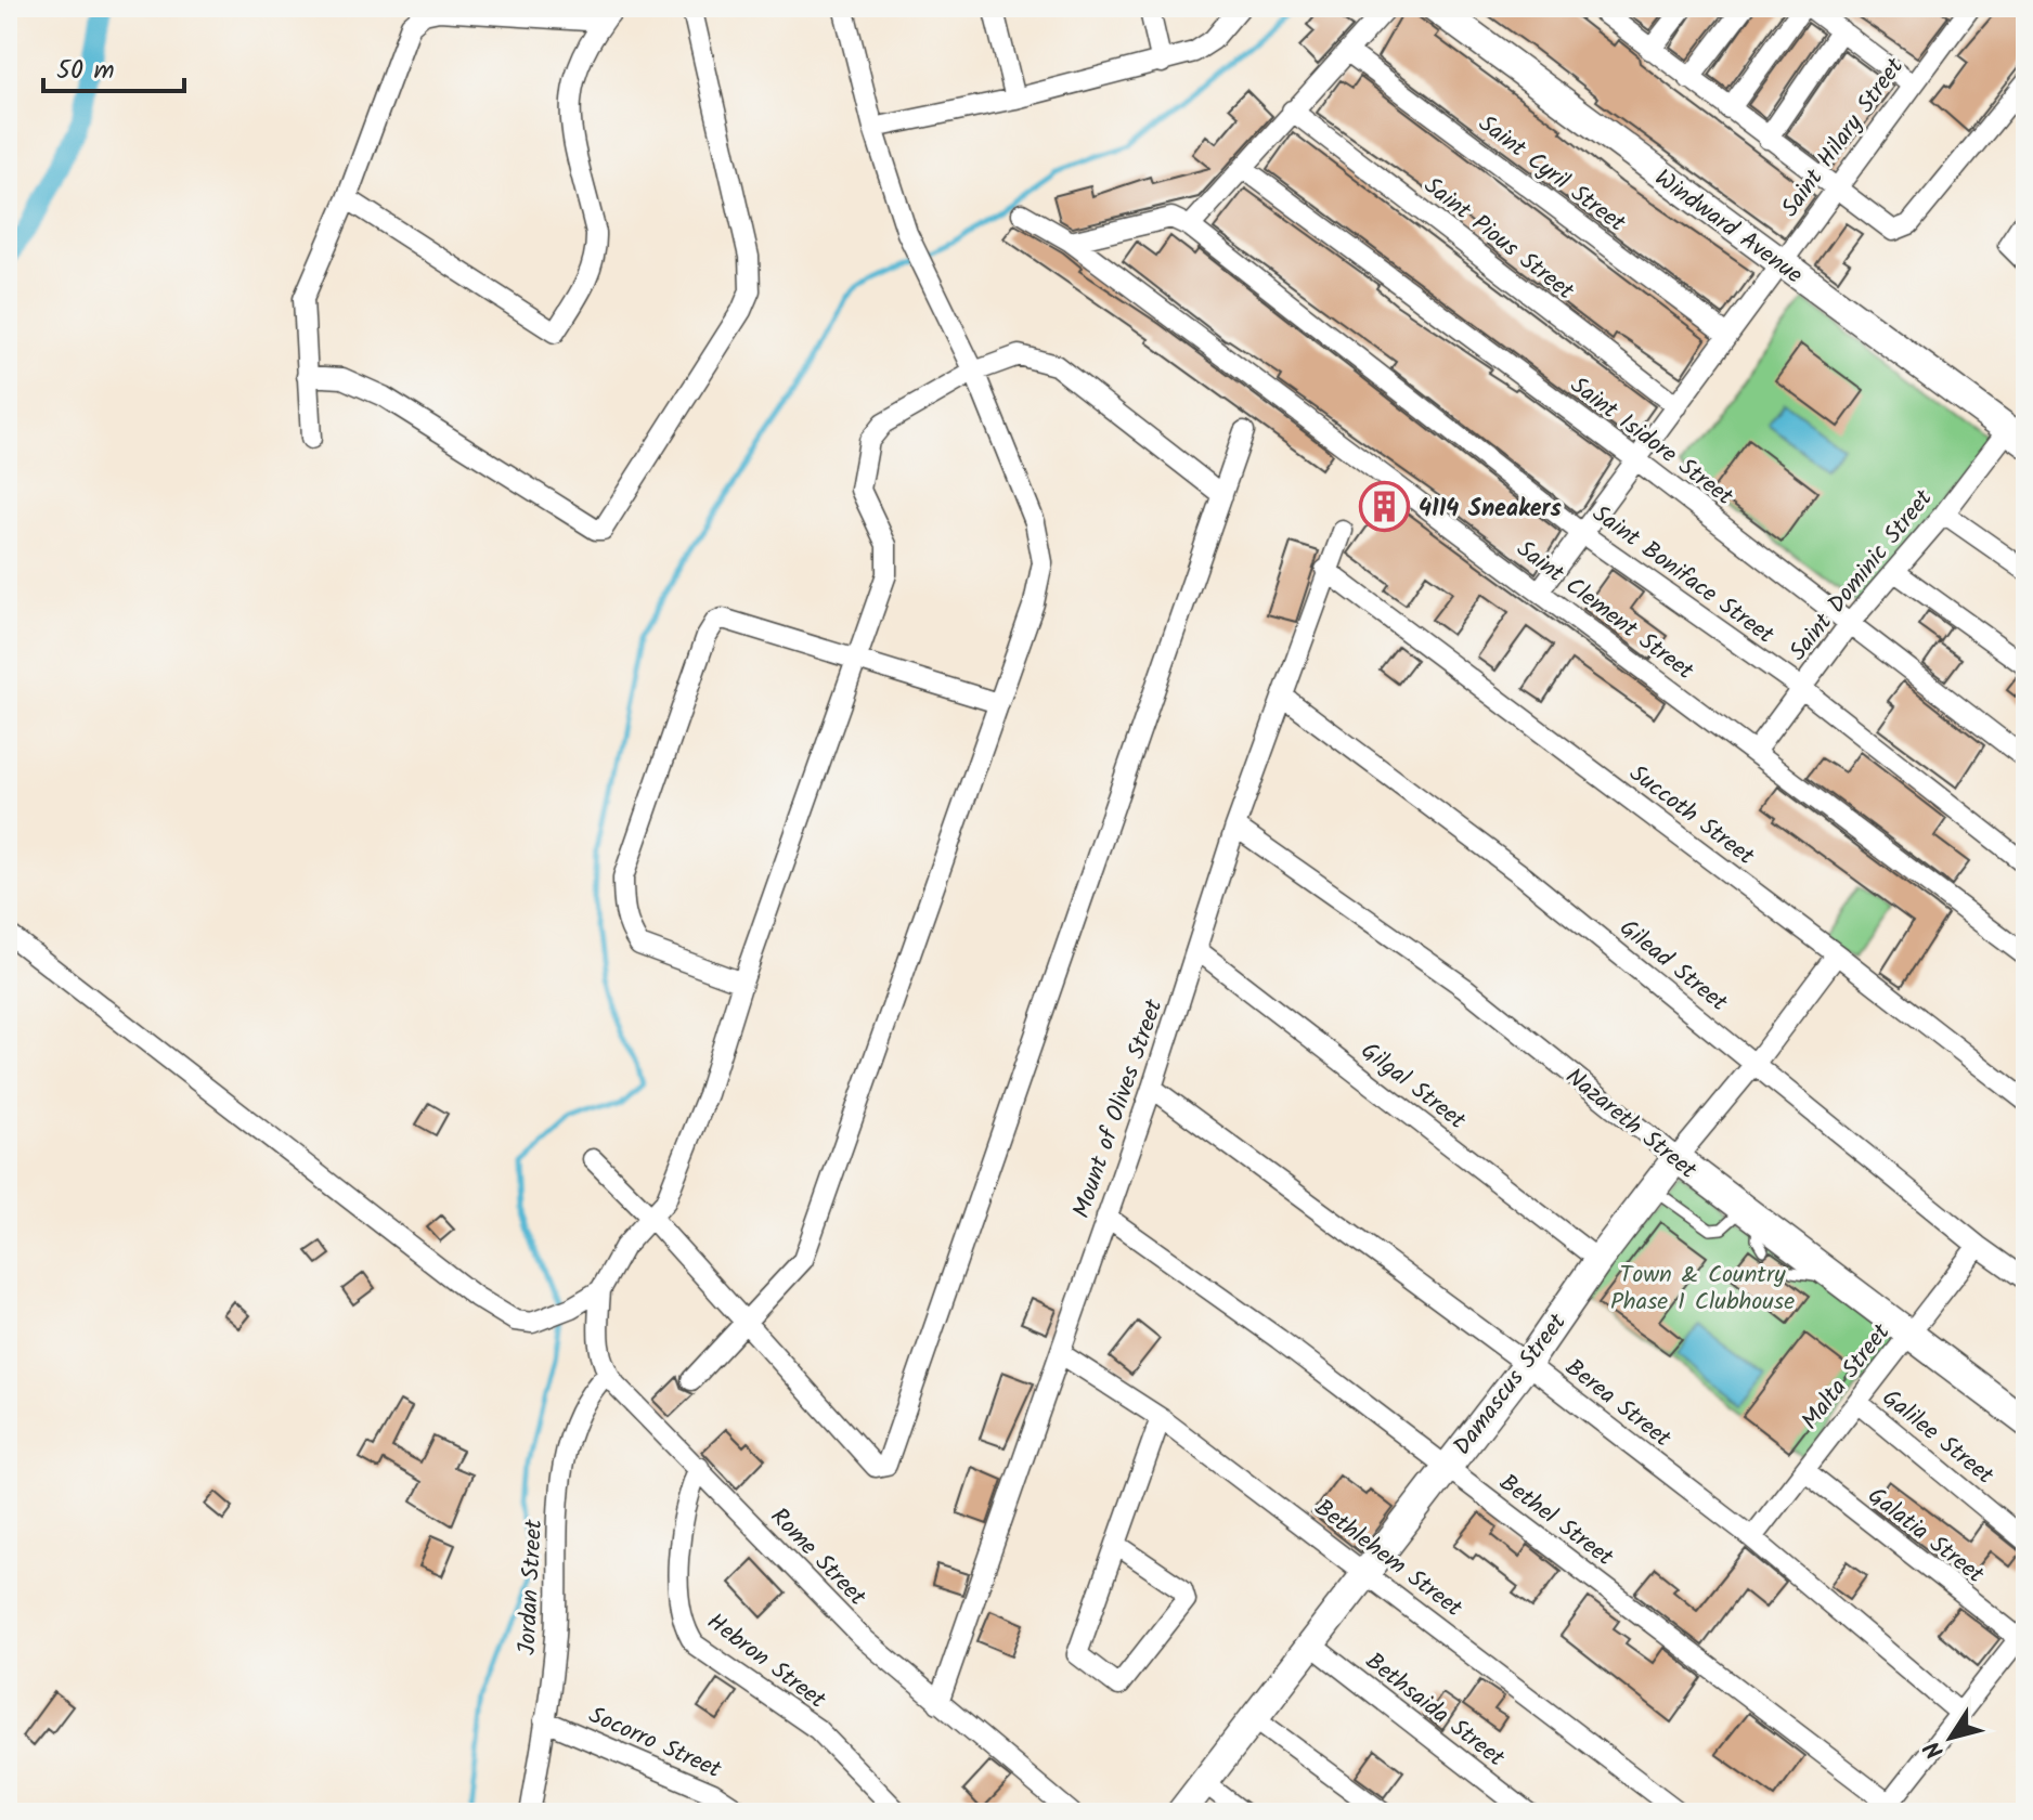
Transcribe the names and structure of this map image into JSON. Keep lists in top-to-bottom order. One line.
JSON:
{"streets":{"street":["Saint Hilary Street","Saint Cyril Street","Windward Avenue","Saint Pious Street","Saint Isidore Street","Saint Boniface Street","Saint Dominic Street","Saint Clement Street","Succoth Street","Gilead Street","Gilgal Street","Mount of Olives Street","Nazareth Street","Malta Street","Damascus Street","Berea Street","Galilee Street","Bethel Street","Galatia Street","Rome Street","Bethlehem Street","Jordan Street","Hebron Street","Bethsaida Street","Socorro Street"]},"crossings":[["Saint Hilary Street","Saint Cyril Street"],["Saint Hilary Street","Windward Avenue"],["Saint Hilary Street","Saint Pious Street"],["Saint Hilary Street","Saint Isidore Street"],["Saint Hilary Street","Saint Boniface Street"],["Saint Hilary Street","Saint Clement Street"],["Windward Avenue","Saint Dominic Street"],["Saint Isidore Street","Saint Dominic Street"],["Saint Boniface Street","Saint Dominic Street"],["Saint Dominic Street","Saint Clement Street"],["Succoth Street","Mount of Olives Street"],["Succoth Street","Damascus Street"],["Gilead Street","Mount of Olives Street"],["Gilead Street","Malta Street"],["Gilead Street","Damascus Street"],["Gilgal Street","Mount of Olives Street"],["Gilgal Street","Damascus Street"],["Mount of Olives Street","Nazareth Street"],["Mount of Olives Street","Berea Street"],["Mount of Olives Street","Bethel Street"],["Mount of Olives Street","Rome Street"],["Mount of Olives Street","Bethlehem Street"],["Nazareth Street","Malta Street"],["Nazareth Street","Damascus Street"],["Malta Street","Berea Street"],["Malta Street","Galilee Street"],["Malta Street","Galatia Street"],["Damascus Street","Berea Street"],["Damascus Street","Bethel Street"],["Damascus Street","Bethlehem Street"],["Damascus Street","Bethsaida Street"],["Rome Street","Jordan Street"],["Rome Street","Hebron Street"],["Jordan Street","Socorro Street"]],"parks":["Town & Country Phase 1 Clubhouse"],"places":{"building":["4114 Sneakers"]},"scale_bar":"50 m","north":"bottom left"}
